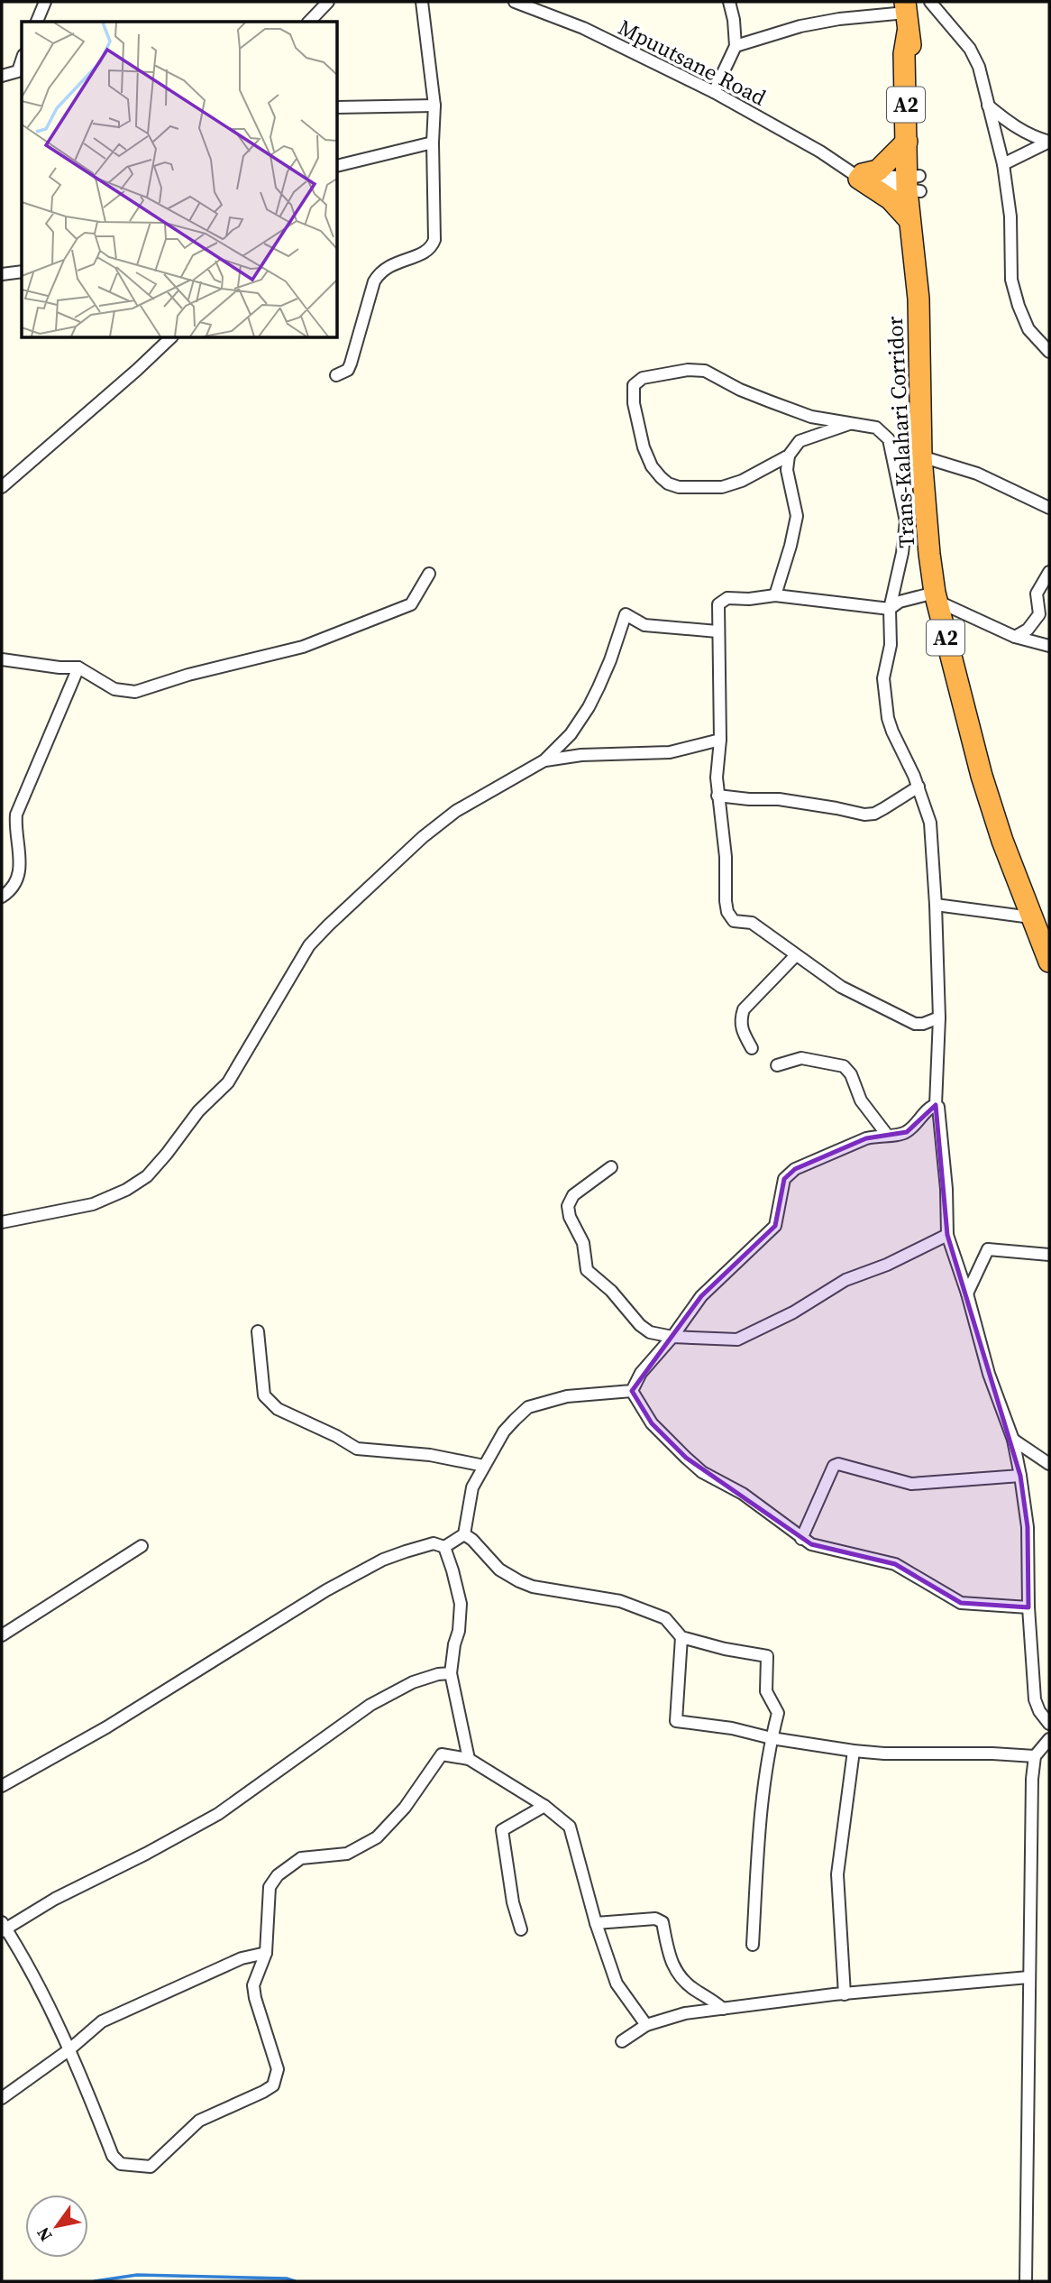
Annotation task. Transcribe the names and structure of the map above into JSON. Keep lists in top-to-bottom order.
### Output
{
  "streets": {
    "highway": ["A2", "Trans-Kalahari Corridor"],
    "street": ["Mpuutsane Road"]
  },
  "crossings": [
    ["A2", "Trans-Kalahari Corridor"]
  ],
  "north": "bottom left"
}
